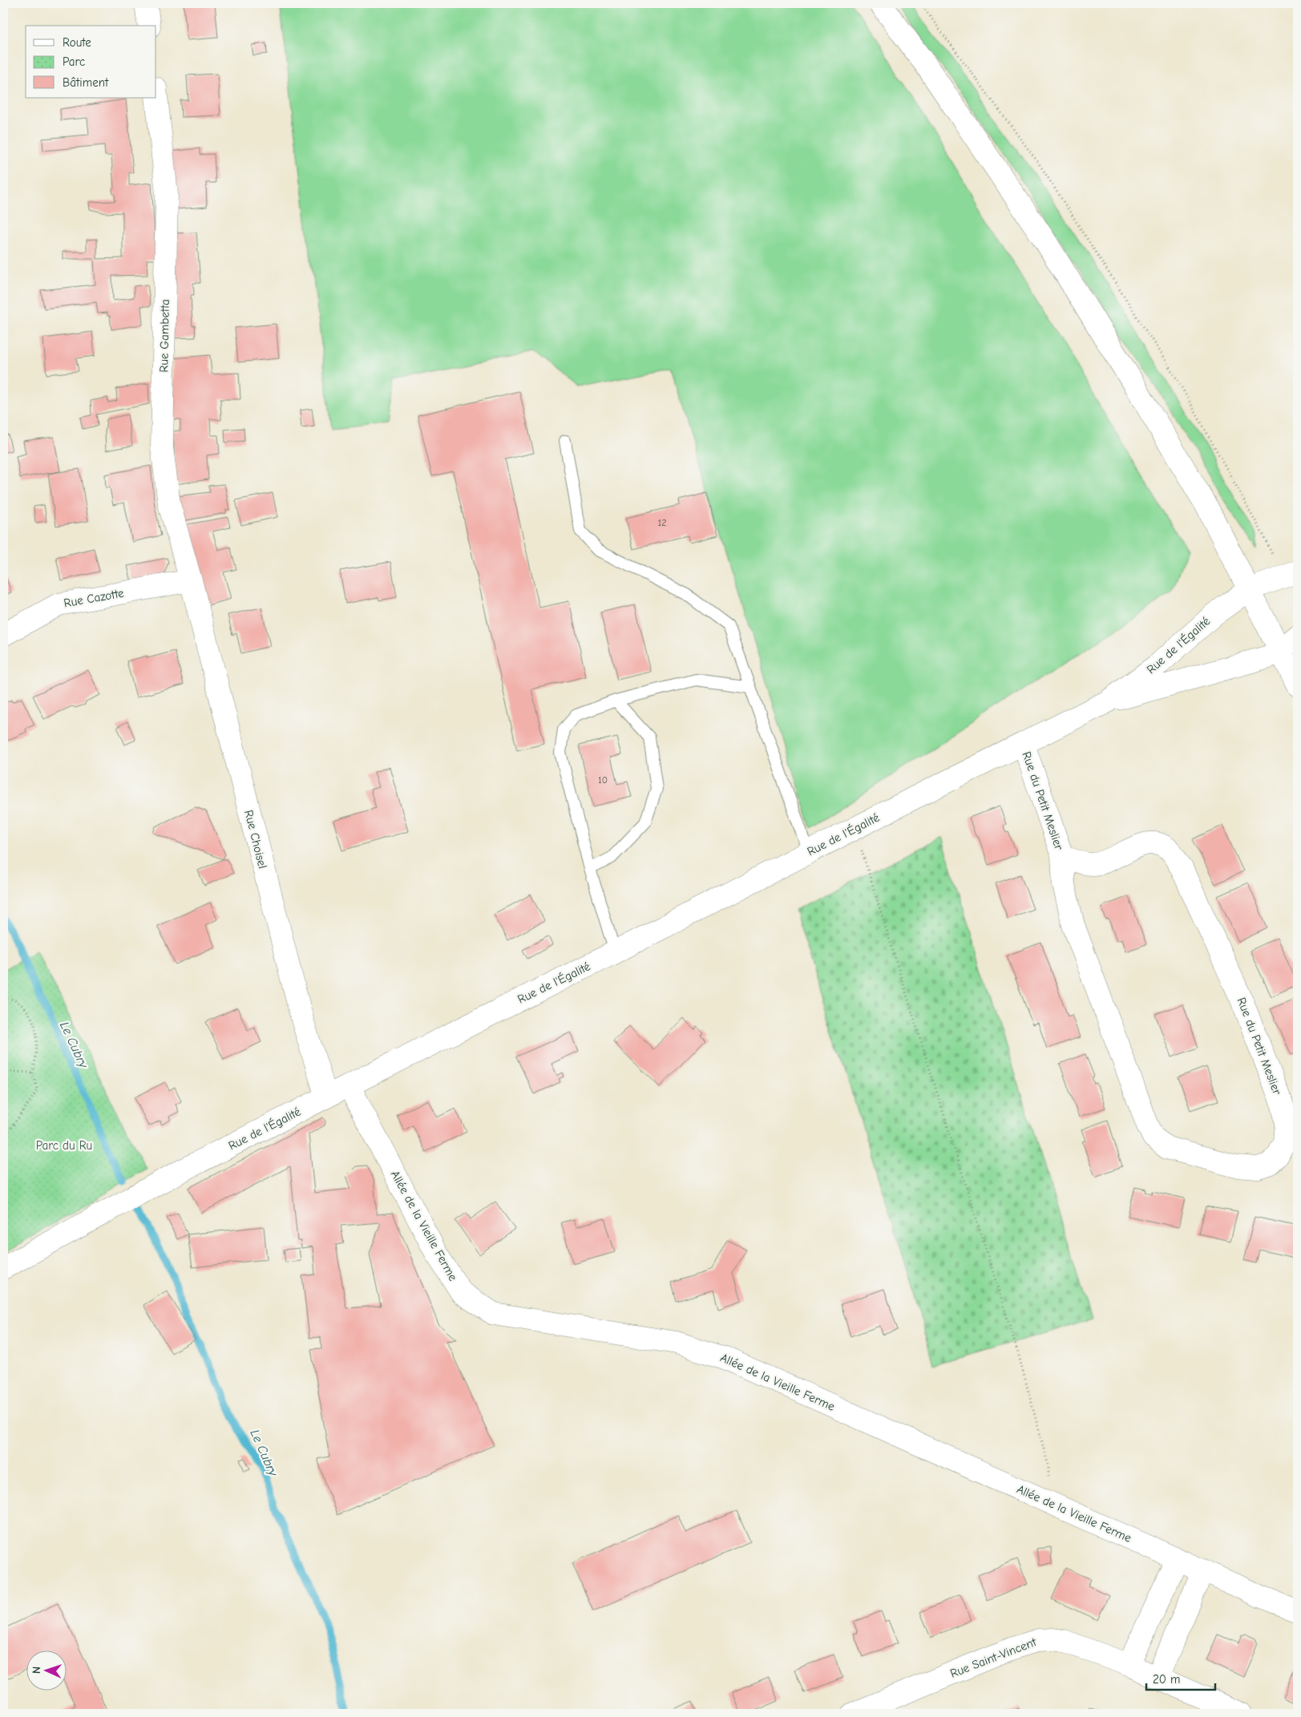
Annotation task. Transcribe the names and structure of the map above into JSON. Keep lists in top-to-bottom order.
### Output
{
  "streets": {
    "street": [
      "Rue Gambetta",
      "Rue Cazotte",
      "Rue de l'Égalité",
      "Rue du Petit Meslier",
      "Rue Choisel",
      "Allée de la Vieille Ferme",
      "Rue Saint-Vincent"
    ]
  },
  "crossings": [
    ["Rue Gambetta", "Rue Cazotte"],
    ["Rue Gambetta", "Rue Choisel"],
    ["Rue Cazotte", "Rue Choisel"],
    ["Rue de l'Égalité", "Rue du Petit Meslier"],
    ["Rue de l'Égalité", "Rue Choisel"],
    ["Rue de l'Égalité", "Allée de la Vieille Ferme"]
  ],
  "water": ["Le Cubry"],
  "parks": ["Parc du Ru"],
  "house_numbers": ["12", "10"],
  "legend": ["Route", "Parc", "Bâtiment"],
  "scale_bar": "20 m",
  "north": "left"
}
